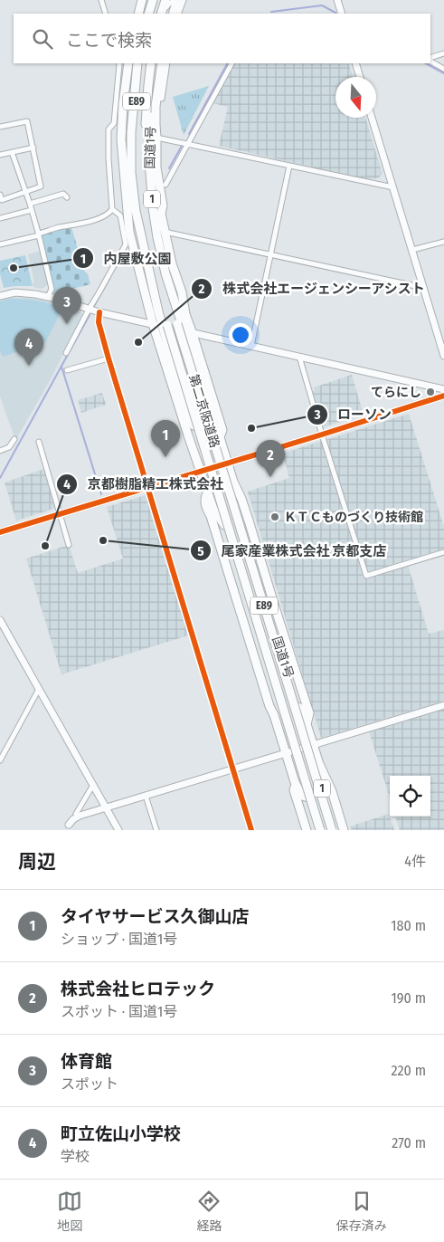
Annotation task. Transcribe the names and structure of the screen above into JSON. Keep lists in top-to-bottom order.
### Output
{
  "streets": {
    "highway": [
      "E89",
      "国道1号",
      "1",
      "第二京阪道路"
    ]
  },
  "crossings": [
    ["国道1号", "第二京阪道路"]
  ],
  "places": [
    "内屋敷公園",
    "株式会社エージェンシーアシスト",
    "てらにし",
    "ローソン",
    "ＫＴＣものづくり技術館",
    "尾家産業株式会社 京都支店",
    "京都樹脂精工株式会社"
  ],
  "north": "bottom",
  "page": {
    "search": "ここで検索",
    "pins": [
      "3",
      "4",
      "1",
      "2"
    ],
    "heading": ["周辺", "4件"],
    "list": [
      {
        "mark": "1",
        "name": "タイヤサービス久御山店",
        "note": "ショップ · 国道1号",
        "value": "180 m"
      },
      {
        "mark": "2",
        "name": "株式会社ヒロテック",
        "note": "スポット · 国道1号",
        "value": "190 m"
      },
      {
        "mark": "3",
        "name": "体育館",
        "note": "スポット",
        "value": "220 m"
      },
      {
        "mark": "4",
        "name": "町立佐山小学校",
        "note": "学校",
        "value": "270 m"
      }
    ],
    "nav": ["地図", "経路", "保存済み"]
  }
}
